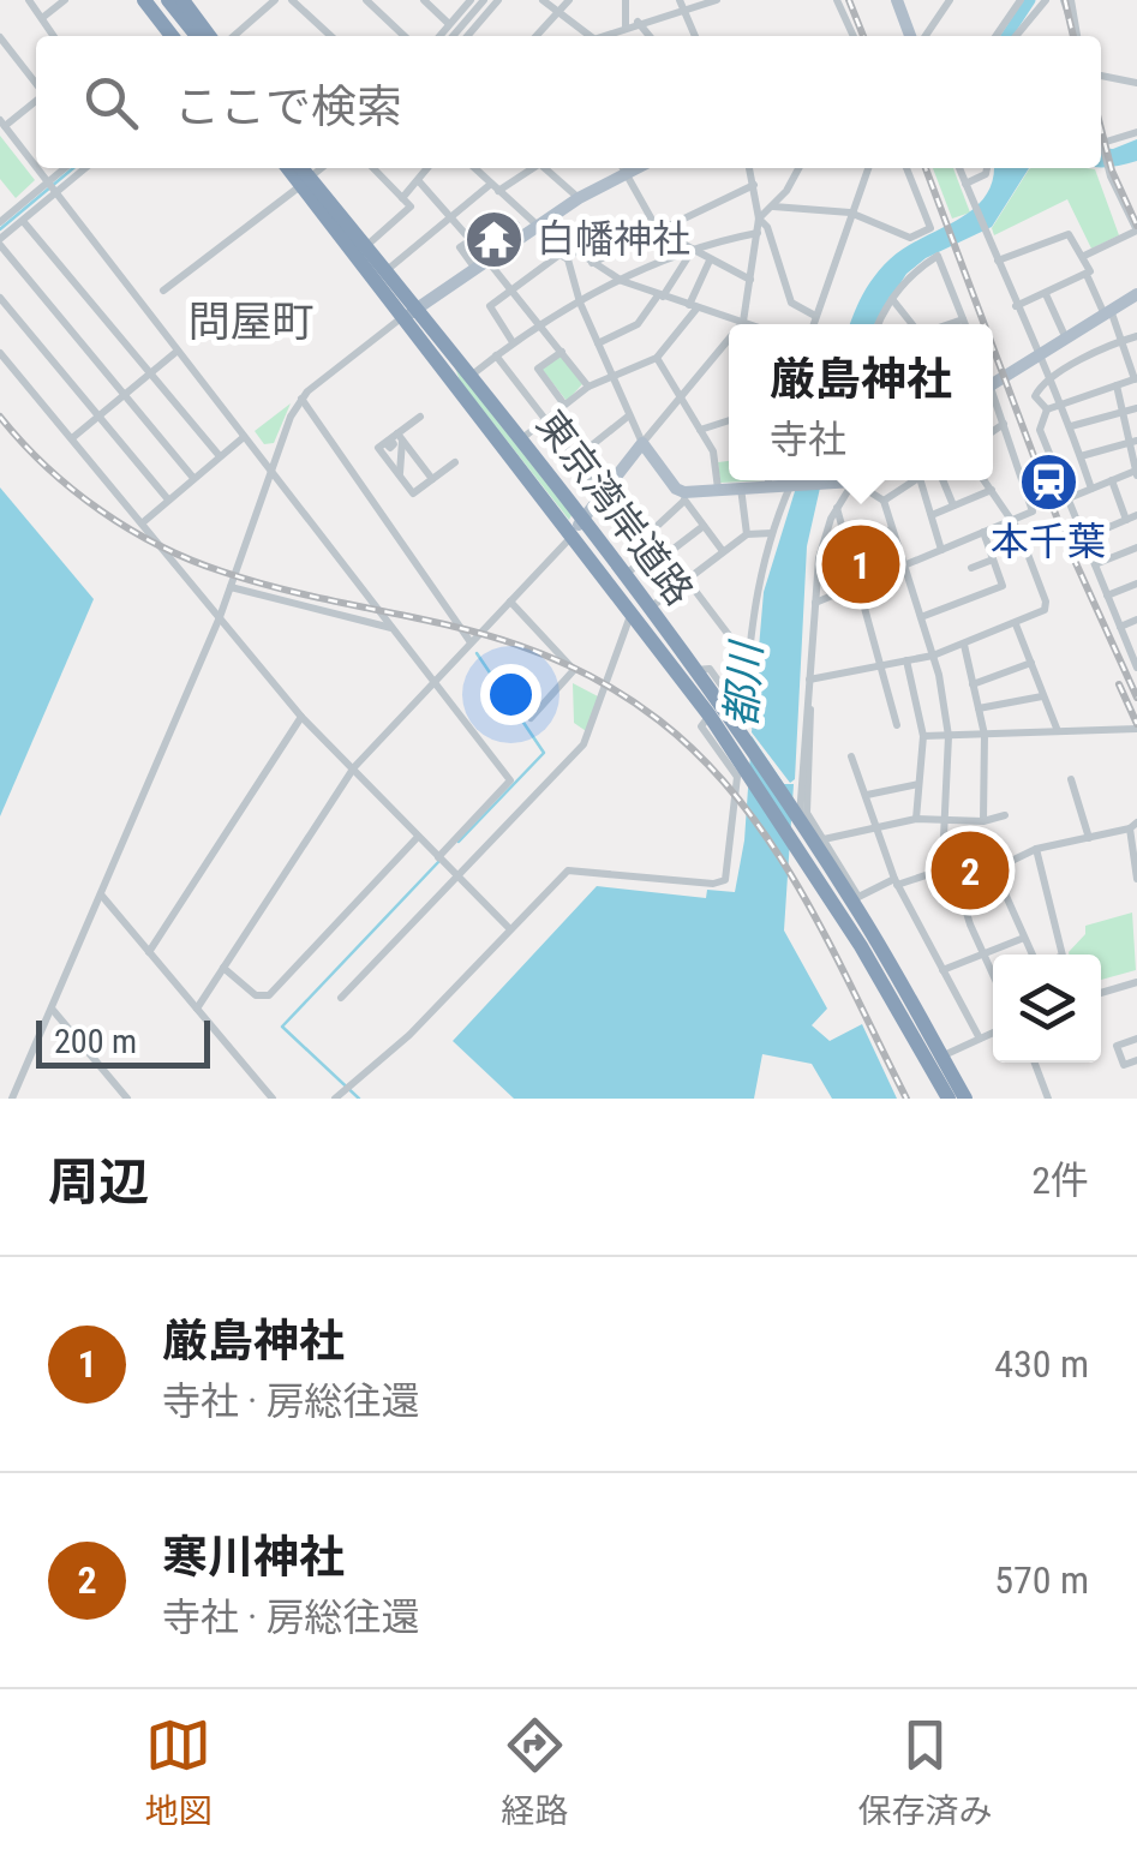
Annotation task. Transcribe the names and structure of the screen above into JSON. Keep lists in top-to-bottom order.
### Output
{
  "streets": {
    "highway": ["東京湾岸道路"]
  },
  "districts": ["問屋町"],
  "water": ["都川"],
  "places": {
    "temple": ["白幡神社"],
    "station": ["本千葉"]
  },
  "scale_bar": "200 m",
  "page": {
    "search": "ここで検索",
    "popup": ["厳島神社", "寺社"],
    "pins": ["1", "2"],
    "scale": "200 m",
    "heading": ["周辺", "2件"],
    "list": [
      {
        "mark": "1",
        "name": "厳島神社",
        "note": "寺社 · 房総往還",
        "value": "430 m"
      },
      {
        "mark": "2",
        "name": "寒川神社",
        "note": "寺社 · 房総往還",
        "value": "570 m"
      }
    ],
    "nav": ["地図", "経路", "保存済み"]
  }
}
